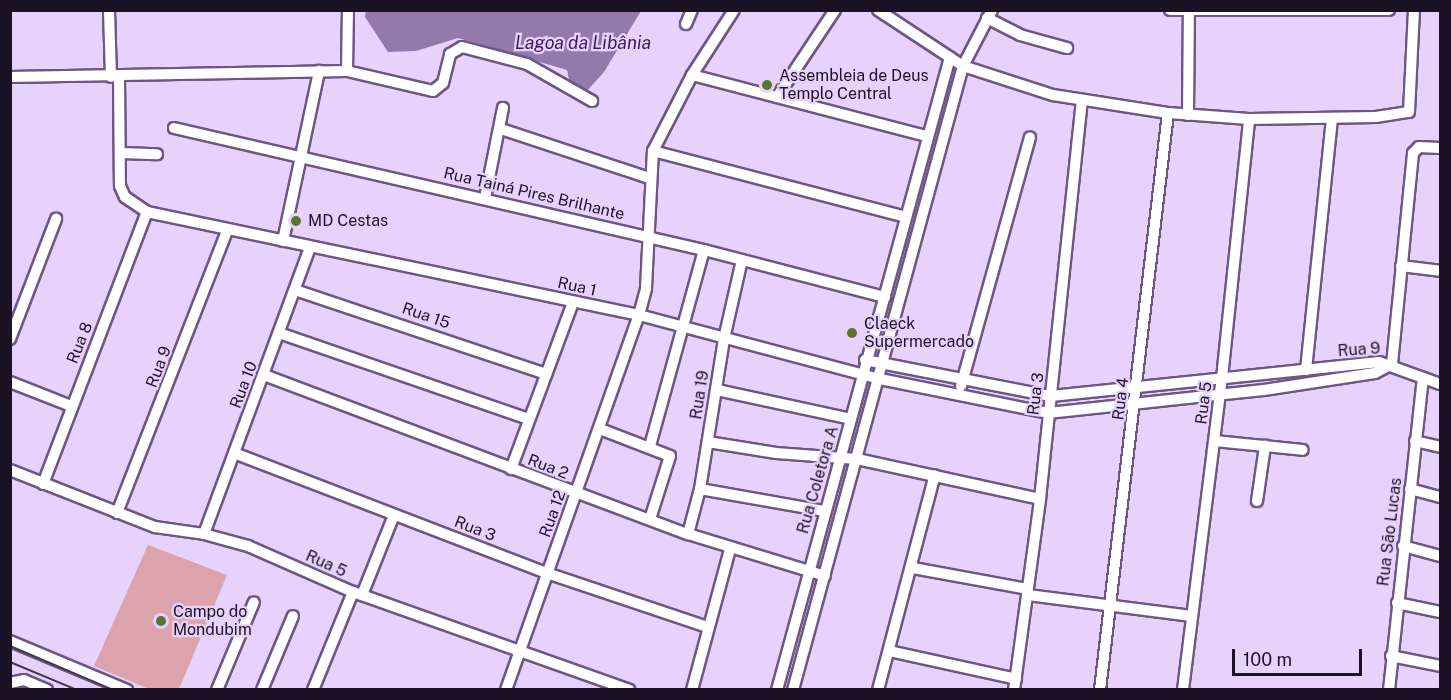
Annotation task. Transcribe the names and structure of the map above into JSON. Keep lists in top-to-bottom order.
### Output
{
  "streets": {
    "street": [
      "Rua Tainá Pires Brilhante",
      "Rua 1",
      "Rua 15",
      "Rua 8",
      "Rua 9",
      "Rua 10",
      "Rua 3",
      "Rua 19",
      "Rua 4",
      "Rua 5",
      "Rua 2",
      "Rua Coletora A",
      "Rua 12",
      "Rua São Lucas"
    ]
  },
  "crossings": [
    ["Rua Tainá Pires Brilhante", "Rua 19"],
    ["Rua Tainá Pires Brilhante", "Rua Coletora A"],
    ["Rua Tainá Pires Brilhante", "Rua 12"],
    ["Rua 1", "Rua 8"],
    ["Rua 1", "Rua 9"],
    ["Rua 1", "Rua 10"],
    ["Rua 1", "Rua 19"],
    ["Rua 1", "Rua Coletora A"],
    ["Rua 1", "Rua 12"],
    ["Rua 15", "Rua 10"],
    ["Rua 8", "Rua 5"],
    ["Rua 9", "Rua 3"],
    ["Rua 9", "Rua 4"],
    ["Rua 9", "Rua 5"],
    ["Rua 9", "Rua Coletora A"],
    ["Rua 10", "Rua 3"],
    ["Rua 10", "Rua 5"],
    ["Rua 10", "Rua 2"],
    ["Rua 3", "Rua 12"],
    ["Rua 19", "Rua 2"],
    ["Rua 5", "Rua 12"],
    ["Rua 2", "Rua Coletora A"],
    ["Rua 2", "Rua 12"]
  ],
  "water": ["Lagoa da Libânia"],
  "places": [
    "Assembleia de Deus Templo Central",
    "MD Cestas",
    "Claeck Supermercado",
    "Campo do Mondubim"
  ],
  "scale_bar": "100 m"
}
